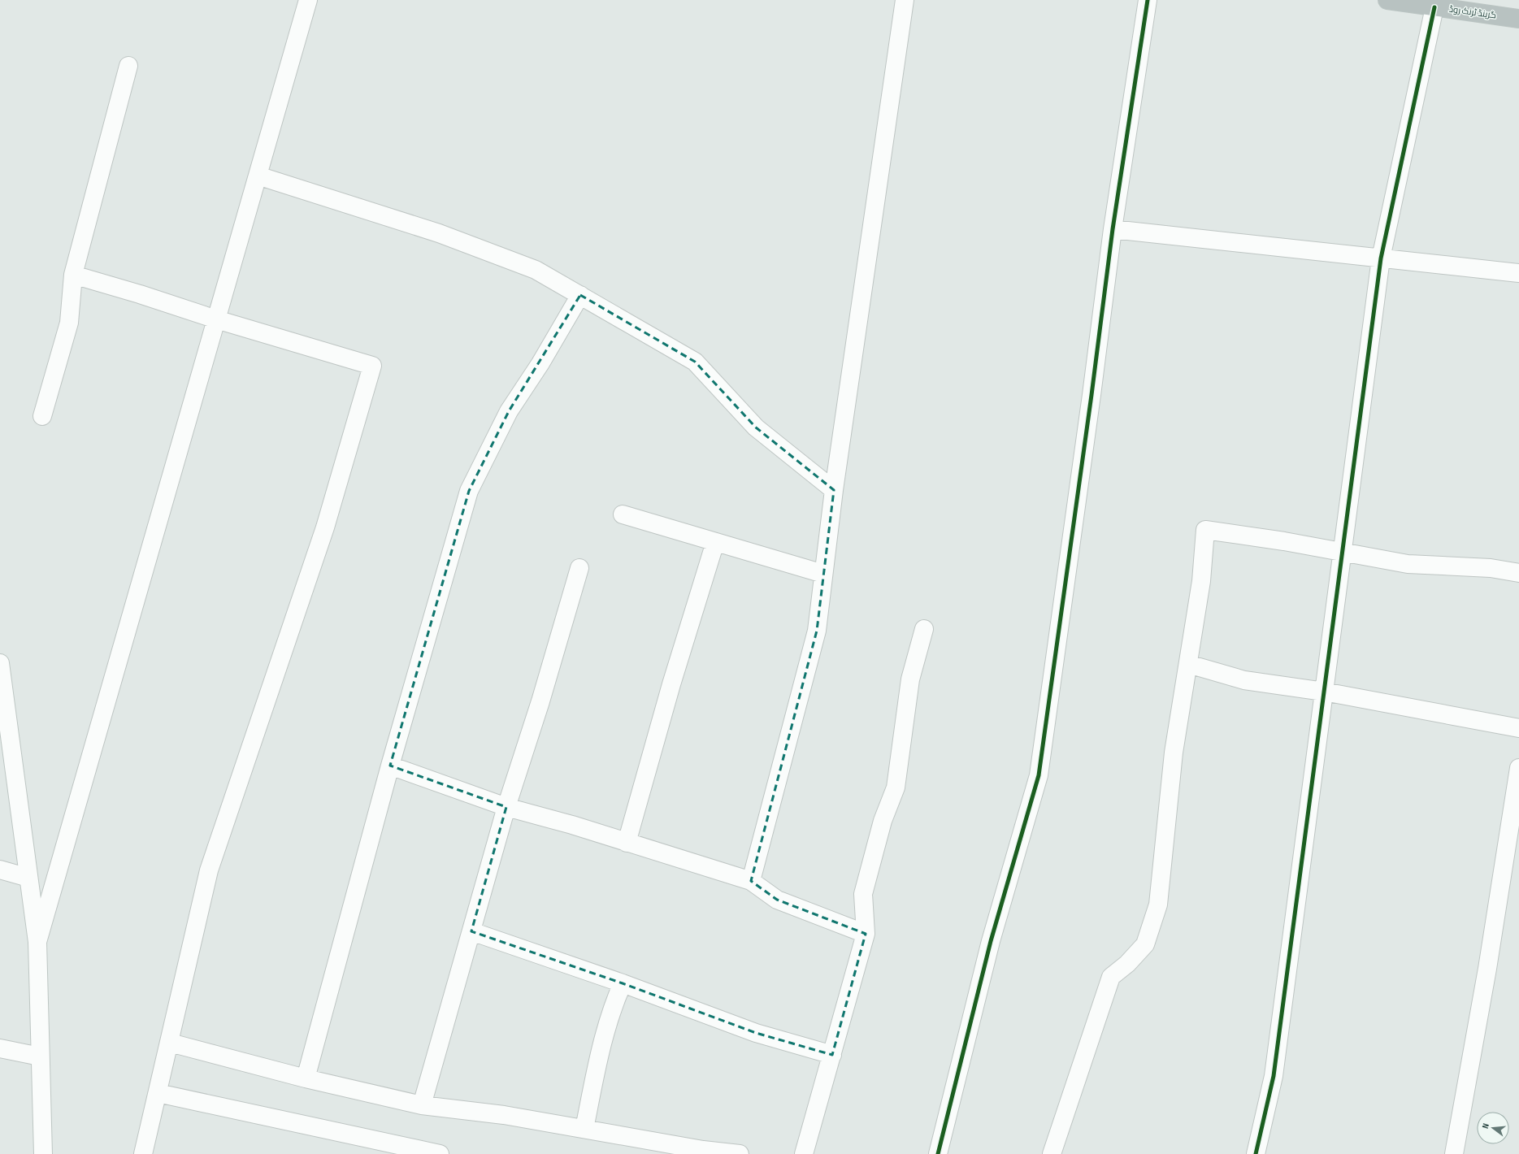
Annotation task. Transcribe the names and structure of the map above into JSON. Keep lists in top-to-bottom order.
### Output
{
  "streets": {
    "highway": ["گرینڈ ٹرنک روڈ"]
  },
  "north": "left"
}
